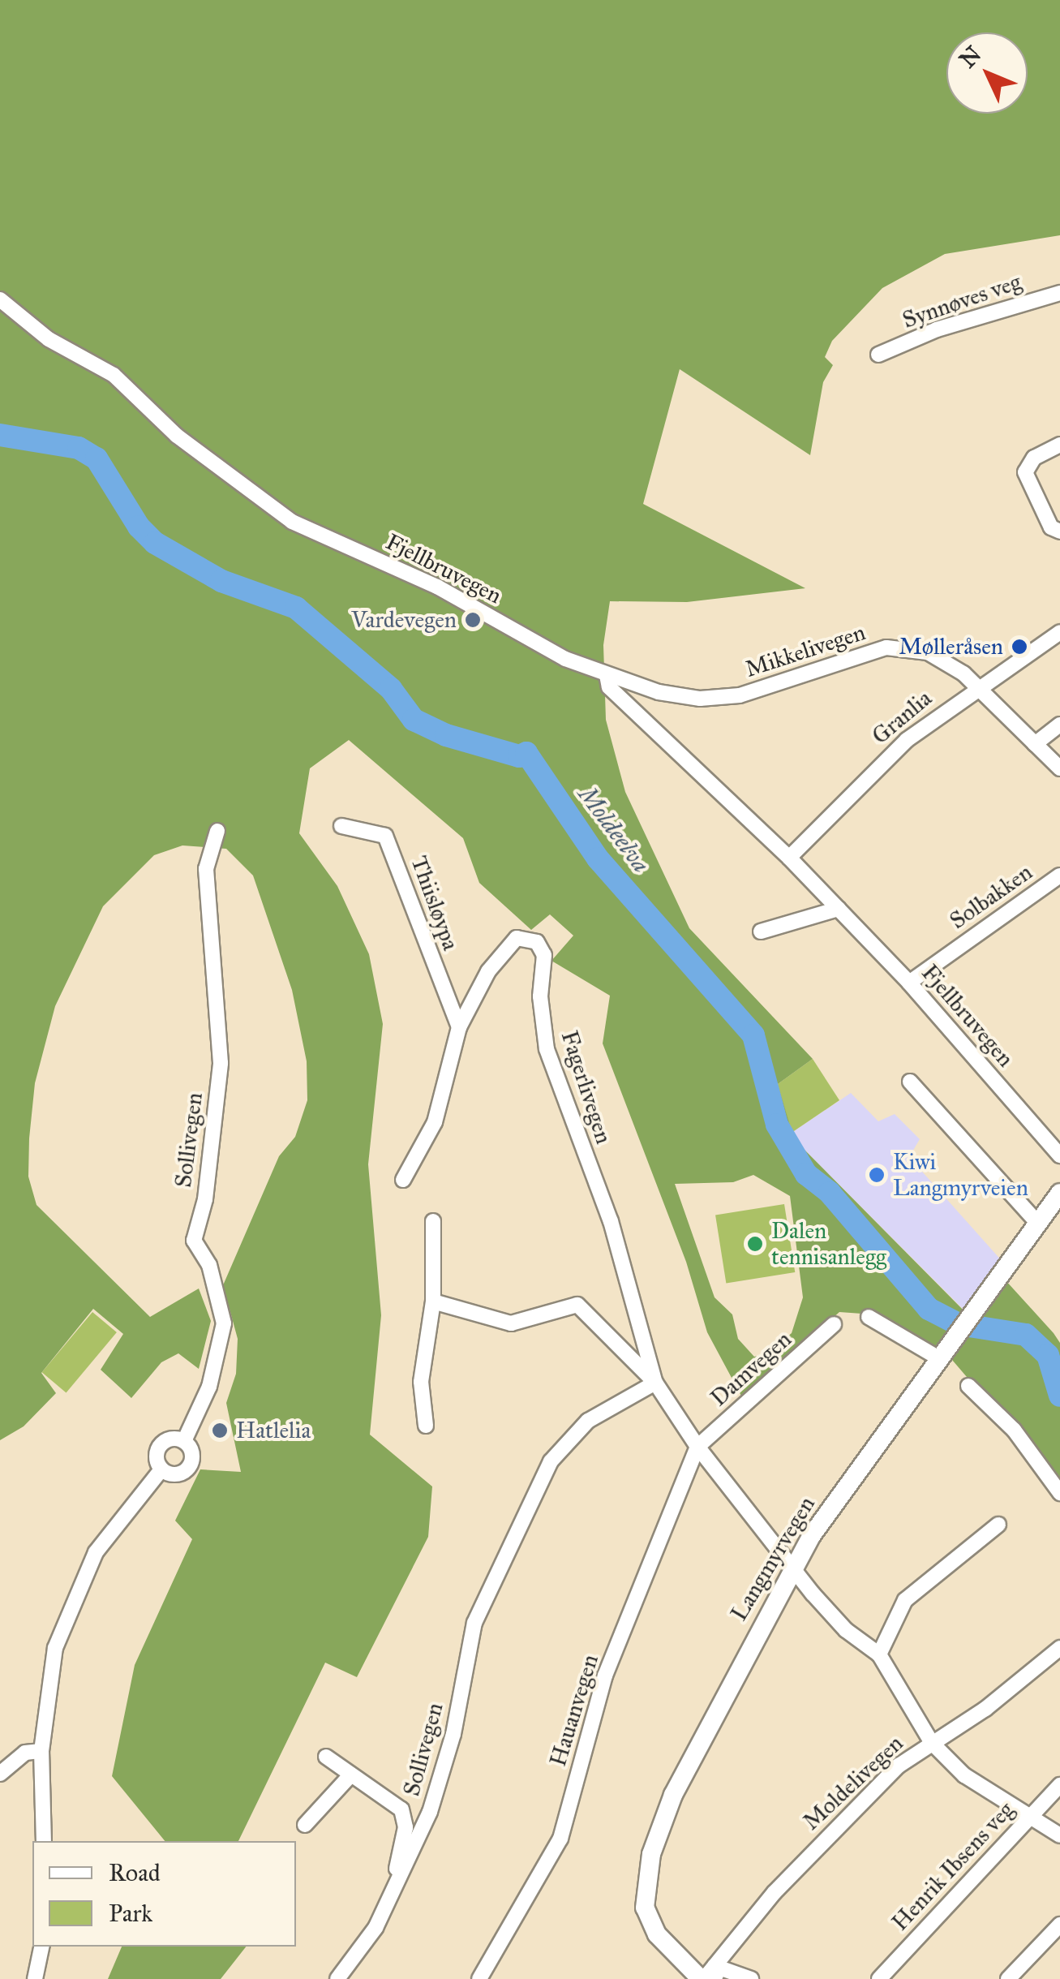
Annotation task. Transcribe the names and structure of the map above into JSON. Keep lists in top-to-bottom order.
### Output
{
  "streets": {
    "main road": ["Langmyrvegen"],
    "street": [
      "Synnøves veg",
      "Fjellbruvegen",
      "Mikkelivegen",
      "Granlia",
      "Solbakken",
      "Thiisløypa",
      "Fagerlivegen",
      "Sollivegen",
      "Damvegen",
      "Hauanvegen",
      "Moldelivegen",
      "Henrik Ibsens veg"
    ]
  },
  "crossings": [
    ["Fjellbruvegen", "Mikkelivegen"],
    ["Fjellbruvegen", "Granlia"],
    ["Fjellbruvegen", "Solbakken"],
    ["Mikkelivegen", "Granlia"],
    ["Thiisløypa", "Fagerlivegen"],
    ["Fagerlivegen", "Sollivegen"],
    ["Fagerlivegen", "Damvegen"],
    ["Fagerlivegen", "Langmyrvegen"],
    ["Fagerlivegen", "Hauanvegen"],
    ["Fagerlivegen", "Moldelivegen"],
    ["Fagerlivegen", "Henrik Ibsens veg"],
    ["Damvegen", "Hauanvegen"],
    ["Langmyrvegen", "Moldelivegen"]
  ],
  "water": ["Moldeelva"],
  "places": [
    "Vardevegen",
    "Mølleråsen",
    "Kiwi Langmyrveien",
    "Dalen tennisanlegg",
    "Hatlelia"
  ],
  "legend": ["Road", "Park"],
  "north": "top left"
}
